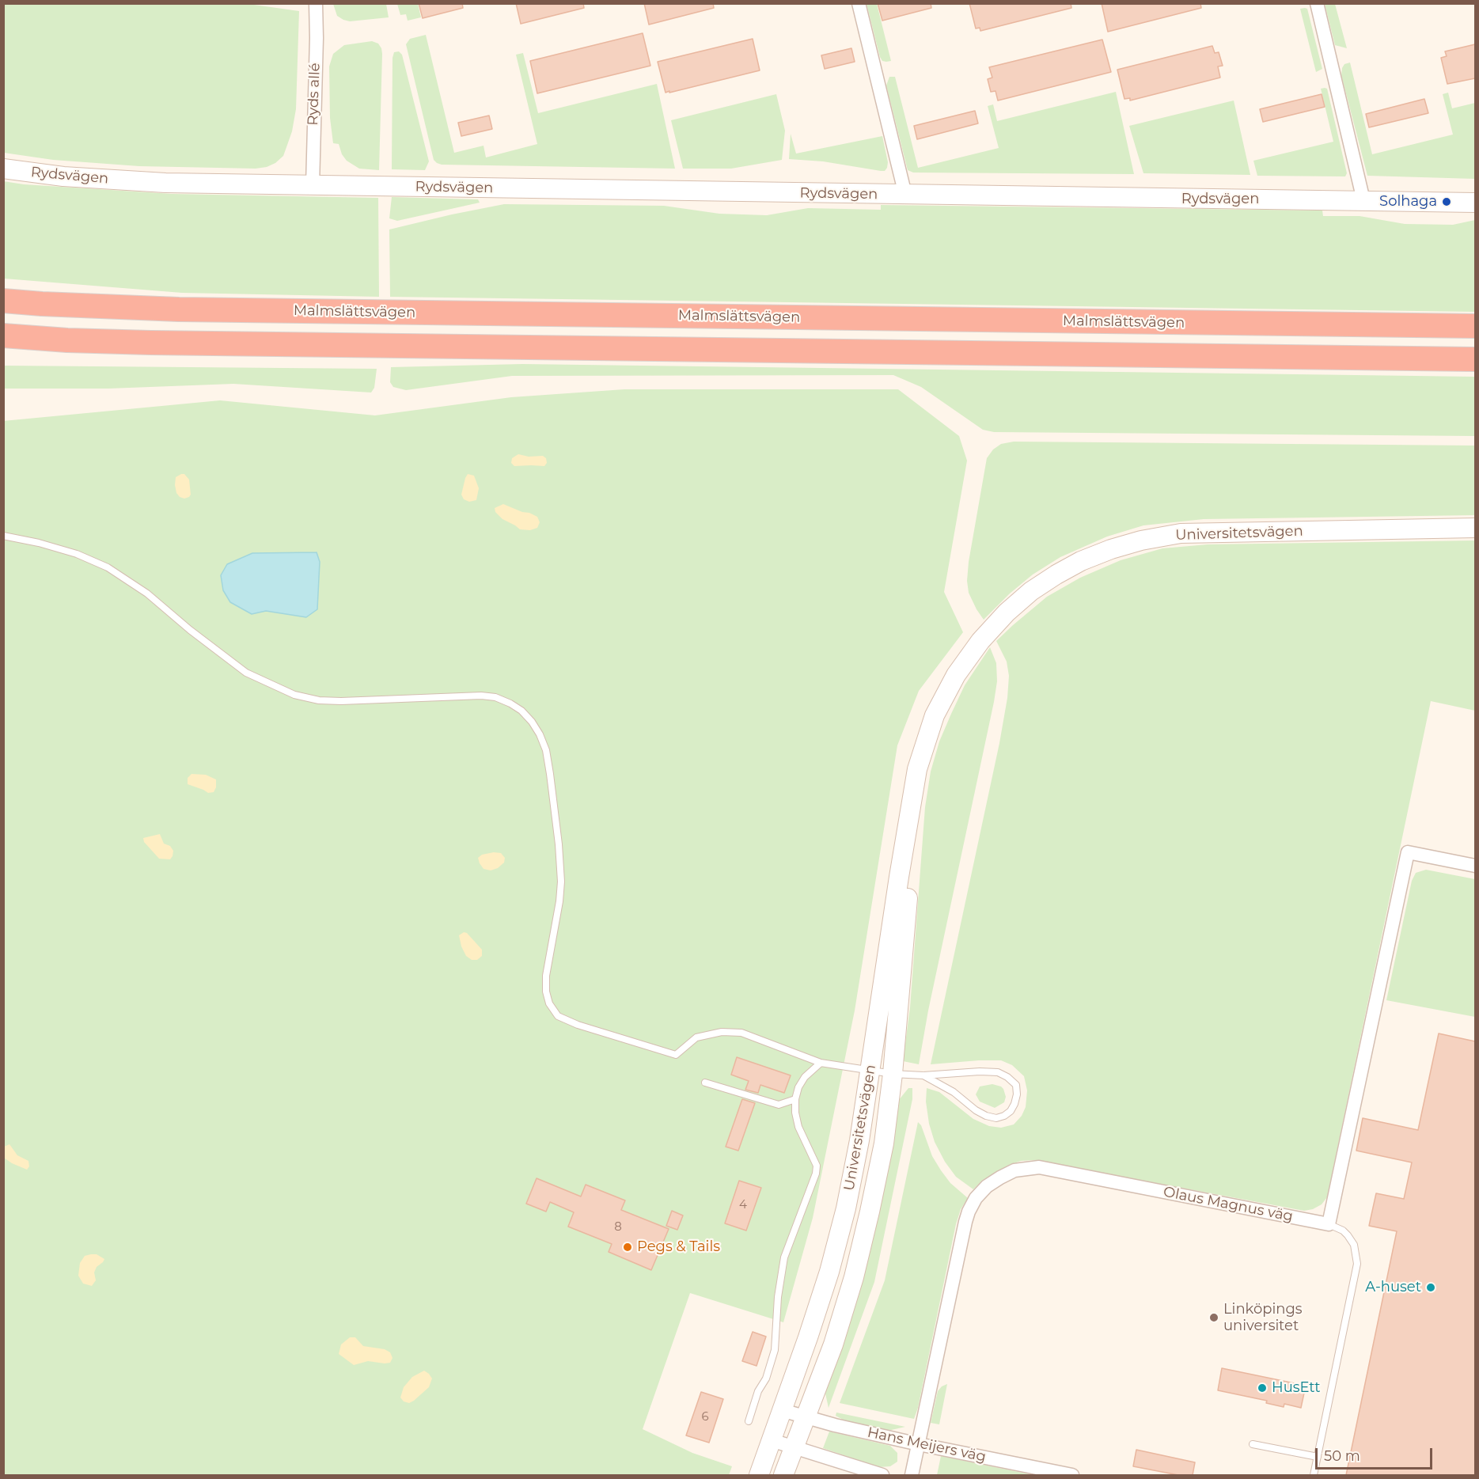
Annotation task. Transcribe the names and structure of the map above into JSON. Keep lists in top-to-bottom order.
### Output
{
  "streets": {
    "highway": ["Malmslättsvägen"],
    "main road": ["Rydsvägen", "Universitetsvägen"],
    "street": ["Ryds allé", "Olaus Magnus väg", "Hans Meijers väg"]
  },
  "crossings": [
    ["Ryds allé", "Rydsvägen"],
    ["Universitetsvägen", "Hans Meijers väg"],
    ["Olaus Magnus väg", "Hans Meijers väg"]
  ],
  "places": [
    "Solhaga",
    "Pegs & Tails",
    "A-huset",
    "Linköpings universitet",
    "HusEtt"
  ],
  "house_numbers": ["4", "8", "6"],
  "scale_bar": "50 m"
}
